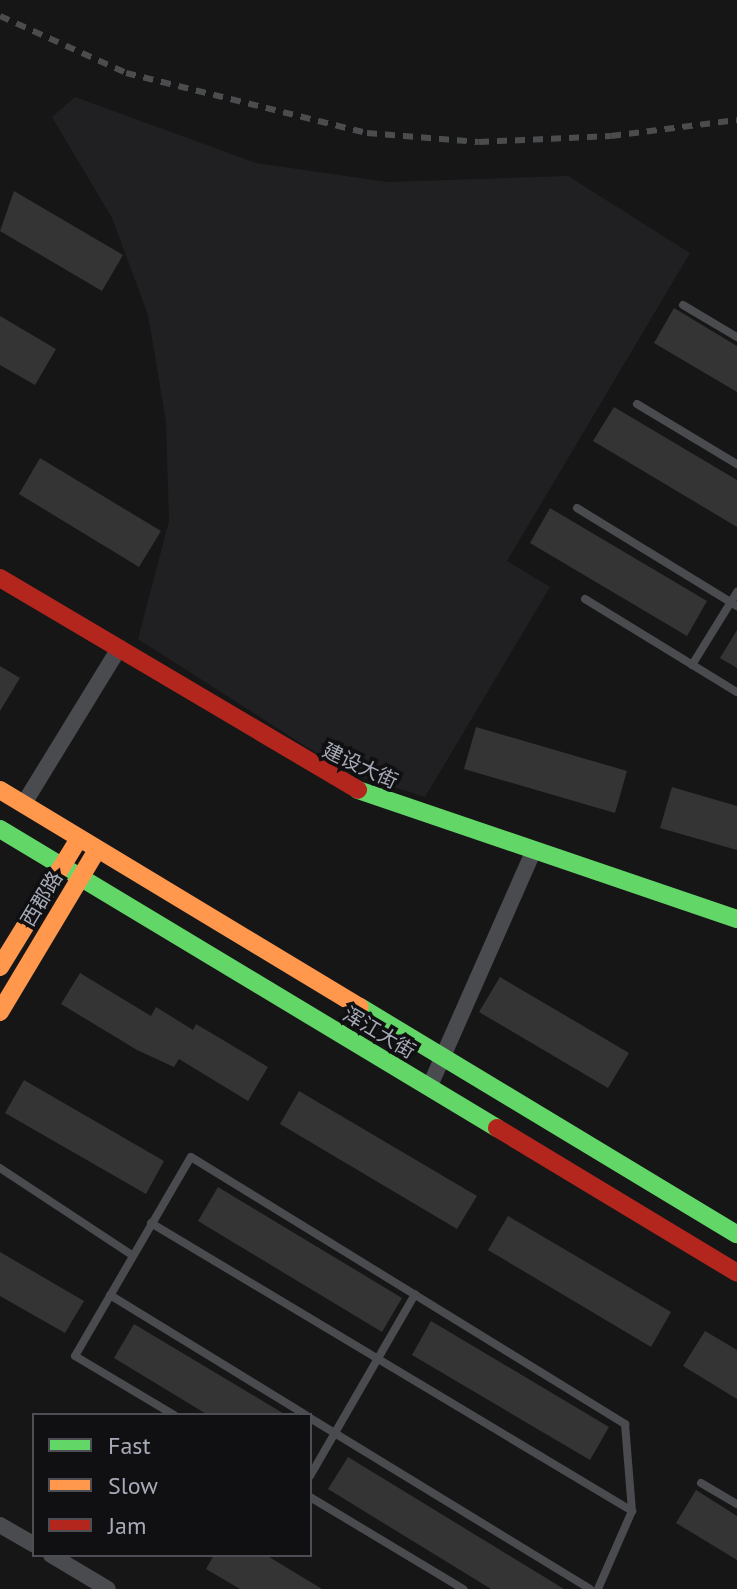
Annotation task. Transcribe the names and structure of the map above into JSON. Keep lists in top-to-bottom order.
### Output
{
  "streets": {
    "main road": ["建设大街", "西郡路", "浑江大街"]
  },
  "crossings": [
    ["西郡路", "浑江大街"]
  ],
  "legend": ["Fast", "Slow", "Jam"]
}
